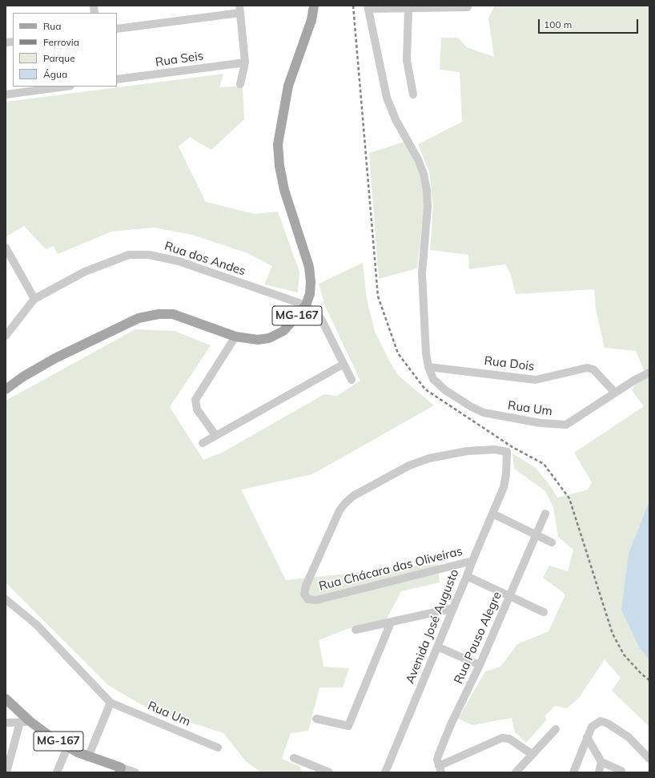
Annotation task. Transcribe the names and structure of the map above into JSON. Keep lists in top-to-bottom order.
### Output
{
  "streets": {
    "main road": ["MG-167"],
    "street": [
      "Rua Seis",
      "Rua dos Andes",
      "Rua Dois",
      "Rua Um",
      "Rua Chácara das Oliveiras",
      "Avenida José Augusto",
      "Rua Pouso Alegre"
    ]
  },
  "crossings": [
    ["Rua dos Andes", "MG-167"],
    ["Rua Dois", "Rua Um"],
    ["Rua Chácara das Oliveiras", "Avenida José Augusto"]
  ],
  "legend": [
    "Rua",
    "Ferrovia",
    "Parque",
    "Água"
  ],
  "scale_bar": "100 m"
}
